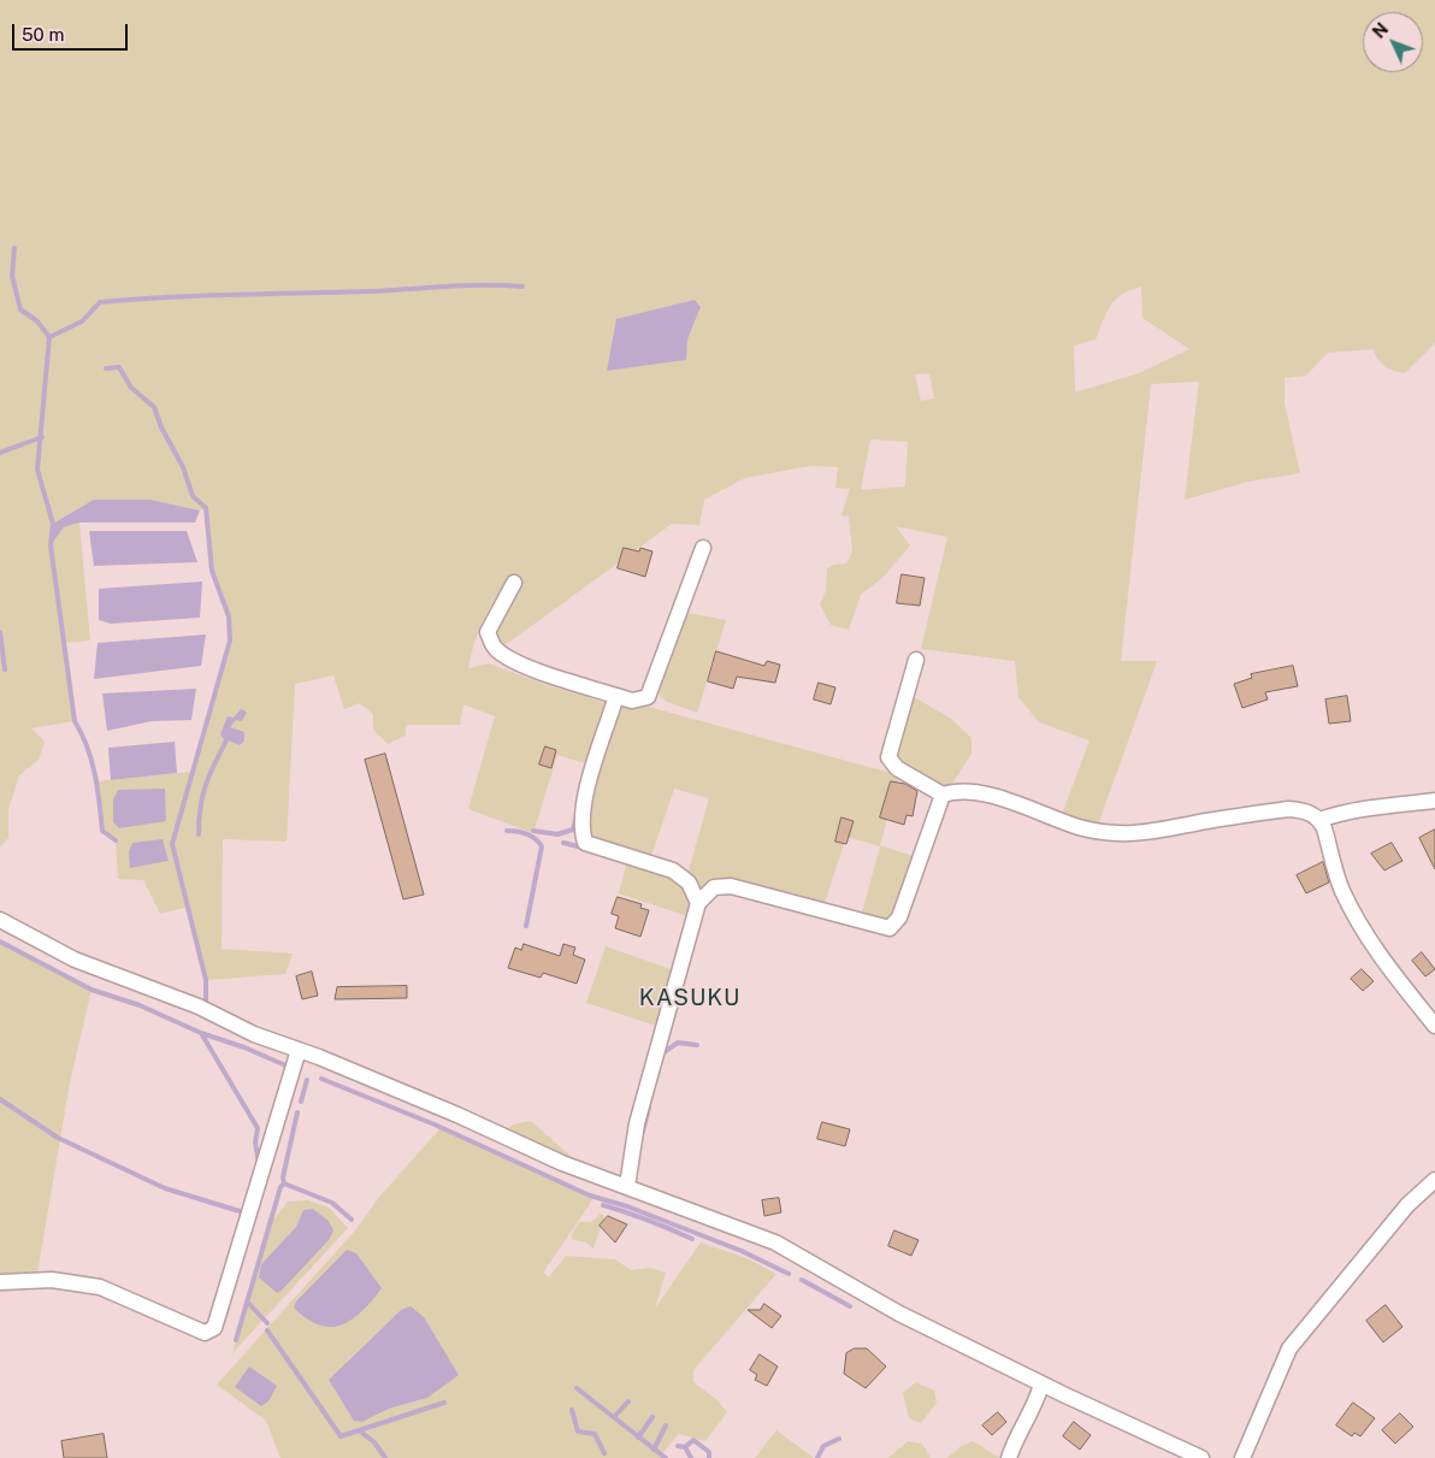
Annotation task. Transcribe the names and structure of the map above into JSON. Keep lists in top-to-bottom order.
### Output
{
  "districts": ["KASUKU"],
  "scale_bar": "50 m",
  "north": "top left"
}
